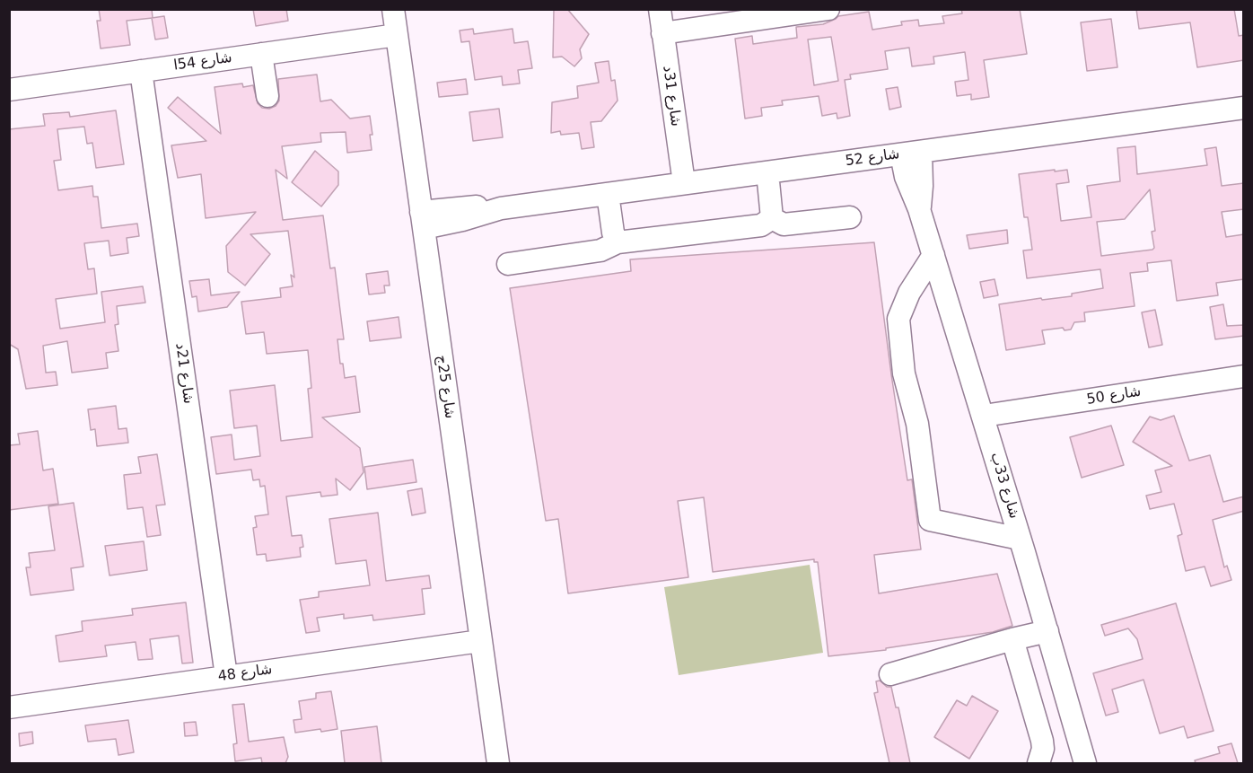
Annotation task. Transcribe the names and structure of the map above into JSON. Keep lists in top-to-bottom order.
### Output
{
  "streets": {
    "street": [
      "شارع 54ا",
      "شارع 31د",
      "شارع 52",
      "شارع 21د",
      "شارع 25ج",
      "شارع 50",
      "شارع 33ب",
      "شارع 48"
    ]
  },
  "crossings": [
    ["شارع 54ا", "شارع 21د"],
    ["شارع 54ا", "شارع 25ج"],
    ["شارع 31د", "شارع 52"],
    ["شارع 52", "شارع 25ج"],
    ["شارع 52", "شارع 33ب"],
    ["شارع 21د", "شارع 48"],
    ["شارع 25ج", "شارع 48"],
    ["شارع 50", "شارع 33ب"]
  ]
}
